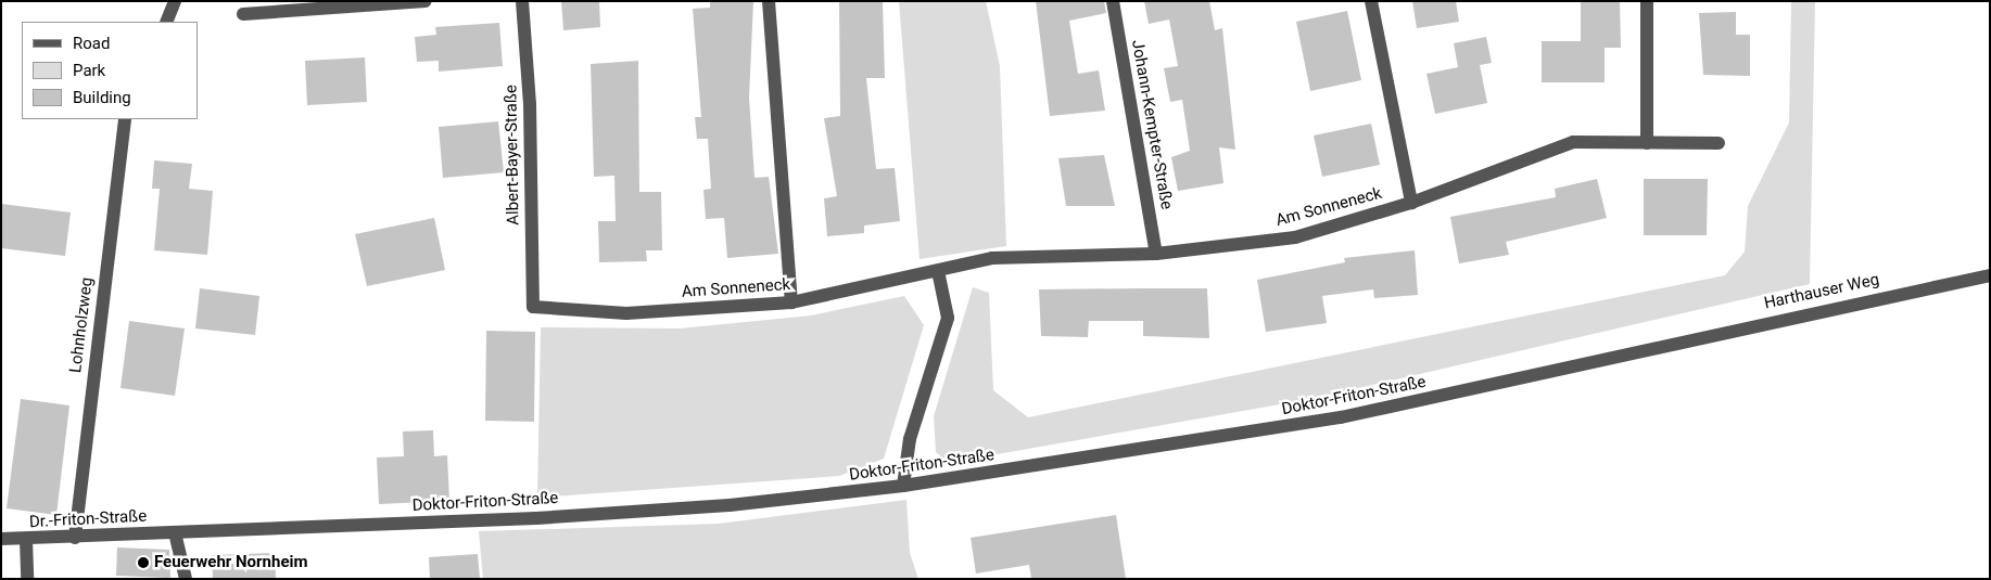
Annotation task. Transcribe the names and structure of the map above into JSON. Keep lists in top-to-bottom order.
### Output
{
  "streets": {
    "street": [
      "Johann-Kempter-Straße",
      "Albert-Bayer-Straße",
      "Am Sonneneck",
      "Harthauser Weg",
      "Lohnholzweg",
      "Doktor-Friton-Straße",
      "Dr.-Friton-Straße"
    ]
  },
  "crossings": [
    ["Johann-Kempter-Straße", "Am Sonneneck"],
    ["Albert-Bayer-Straße", "Am Sonneneck"],
    ["Harthauser Weg", "Doktor-Friton-Straße"],
    ["Lohnholzweg", "Dr.-Friton-Straße"],
    ["Doktor-Friton-Straße", "Dr.-Friton-Straße"]
  ],
  "places": ["Feuerwehr Nornheim"],
  "legend": ["Road", "Park", "Building"]
}
